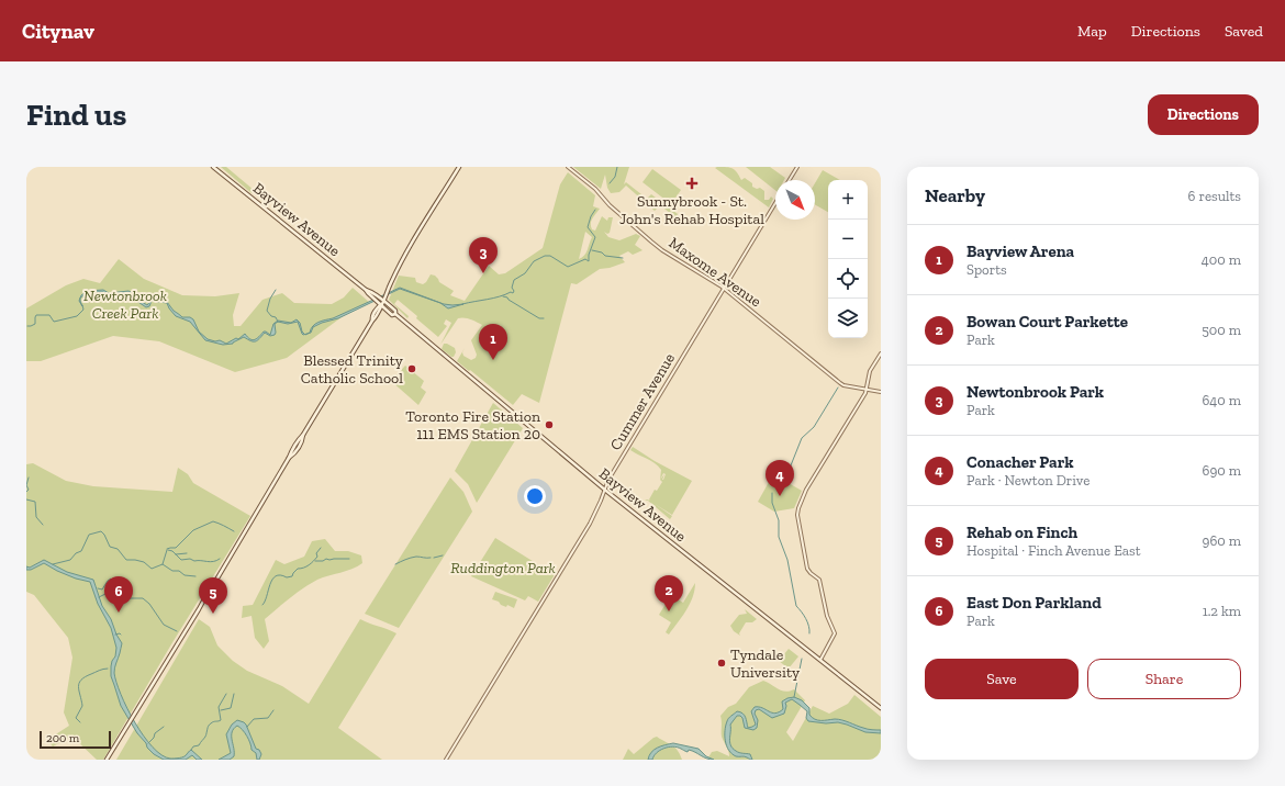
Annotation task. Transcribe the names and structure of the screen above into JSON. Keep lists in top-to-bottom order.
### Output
{
  "streets": {
    "main road": ["Bayview Avenue"],
    "street": ["Maxome Avenue", "Cummer Avenue"]
  },
  "crossings": [
    ["Bayview Avenue", "Cummer Avenue"],
    ["Maxome Avenue", "Cummer Avenue"]
  ],
  "parks": ["Newtonbrook Creek Park", "Ruddington Park"],
  "places": {
    "health": ["Sunnybrook - St. John's Rehab Hospital"],
    "other": ["Blessed Trinity Catholic School", "Toronto Fire Station 111 EMS Station 20", "Tyndale University"]
  },
  "scale_bar": "200 m",
  "north": "bottom right",
  "page": {
    "header": "Citynav",
    "nav": ["Map", "Directions", "Saved"],
    "buttons": [
      "Directions",
      ["Save", "Share"]
    ],
    "title": "Find us",
    "heading": ["Nearby", "6 results"],
    "map_buttons": ["+", "−"],
    "list": [
      {
        "mark": "1",
        "name": "Bayview Arena",
        "note": "Sports",
        "value": "400 m"
      },
      {
        "mark": "2",
        "name": "Bowan Court Parkette",
        "note": "Park",
        "value": "500 m"
      },
      {
        "mark": "3",
        "name": "Newtonbrook Park",
        "note": "Park",
        "value": "640 m"
      },
      {
        "mark": "4",
        "name": "Conacher Park",
        "note": "Park · Newton Drive",
        "value": "690 m"
      },
      {
        "mark": "5",
        "name": "Rehab on Finch",
        "note": "Hospital · Finch Avenue East",
        "value": "960 m"
      },
      {
        "mark": "6",
        "name": "East Don Parkland",
        "note": "Park",
        "value": "1.2 km"
      }
    ],
    "pins": [
      "3",
      "1",
      "4",
      "2",
      "6",
      "5"
    ],
    "scale": "200 m"
  }
}
